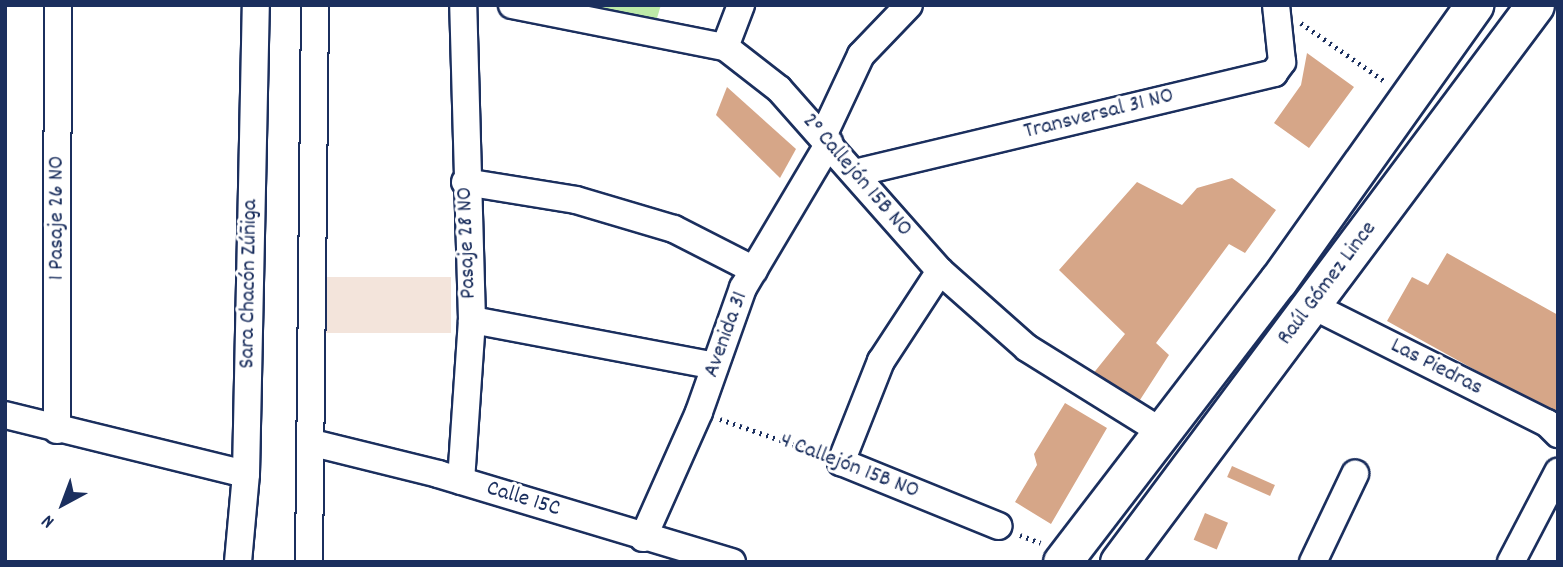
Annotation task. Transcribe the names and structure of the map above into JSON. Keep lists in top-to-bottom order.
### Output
{
  "streets": {
    "main road": ["Raúl Gómez Lince"],
    "street": [
      "Transversal 31 NO",
      "2° Callejón 15B NO",
      "1 Pasaje 26 NO",
      "Pasaje 28 NO",
      "Sara Chacón Zúñiga",
      "Avenida 31",
      "Las Piedras",
      "4 Callejón 15B NO",
      "Calle 15C"
    ]
  },
  "crossings": [
    ["Transversal 31 NO", "2° Callejón 15B NO"],
    ["2° Callejón 15B NO", "Raúl Gómez Lince"],
    ["2° Callejón 15B NO", "Avenida 31"],
    ["Pasaje 28 NO", "Calle 15C"],
    ["Raúl Gómez Lince", "Las Piedras"],
    ["Avenida 31", "4 Callejón 15B NO"],
    ["Avenida 31", "Calle 15C"]
  ],
  "north": "bottom left"
}
